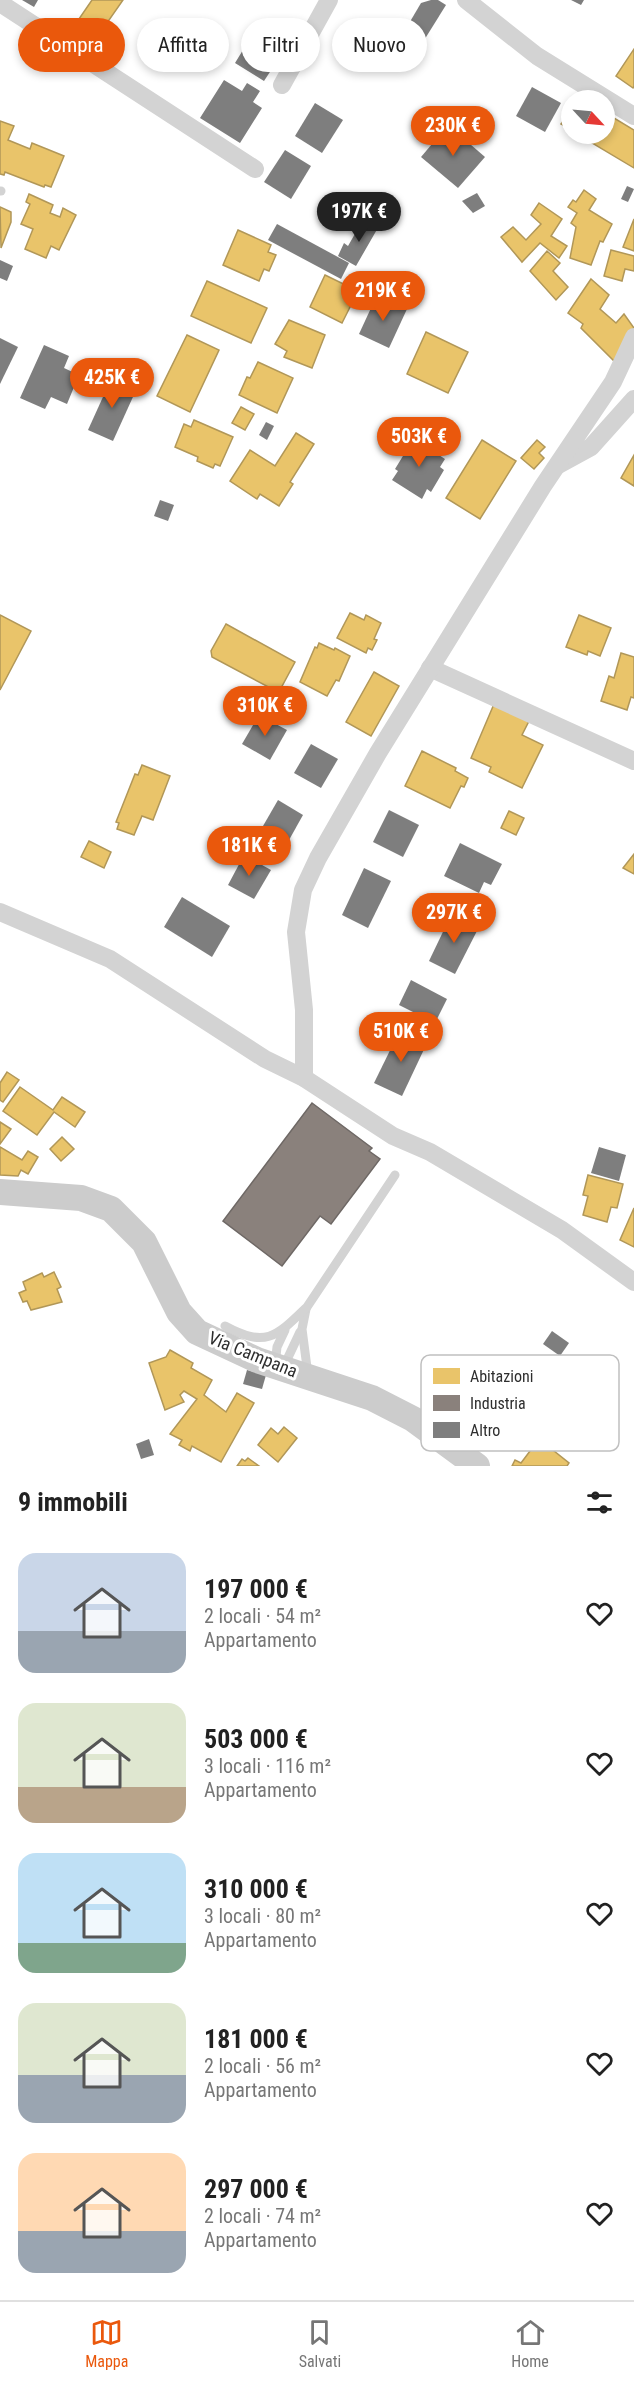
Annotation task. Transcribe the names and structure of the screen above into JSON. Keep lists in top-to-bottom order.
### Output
{
  "streets": {
    "main road": ["Via Campana"]
  },
  "legend": ["Abitazioni", "Industria", "Altro"],
  "north": "bottom right",
  "page": {
    "chip": [
      "Compra",
      "Affitta",
      "Filtri",
      "Nuovo"
    ],
    "price": [
      "230K €",
      "197K €",
      "219K €",
      "425K €",
      "503K €",
      "310K €",
      "181K €",
      "297K €",
      "510K €"
    ],
    "heading": "9 immobili",
    "list": [
      {
        "name": "197 000 €",
        "note": "2 locali · 54 m² · Appartamento"
      },
      {
        "name": "503 000 €",
        "note": "3 locali · 116 m² · Appartamento"
      },
      {
        "name": "310 000 €",
        "note": "3 locali · 80 m² · Appartamento"
      },
      {
        "name": "181 000 €",
        "note": "2 locali · 56 m² · Appartamento"
      },
      {
        "name": "297 000 €",
        "note": "2 locali · 74 m² · Appartamento"
      }
    ],
    "tabs": ["Mappa", "Salvati", "Home"]
  }
}
